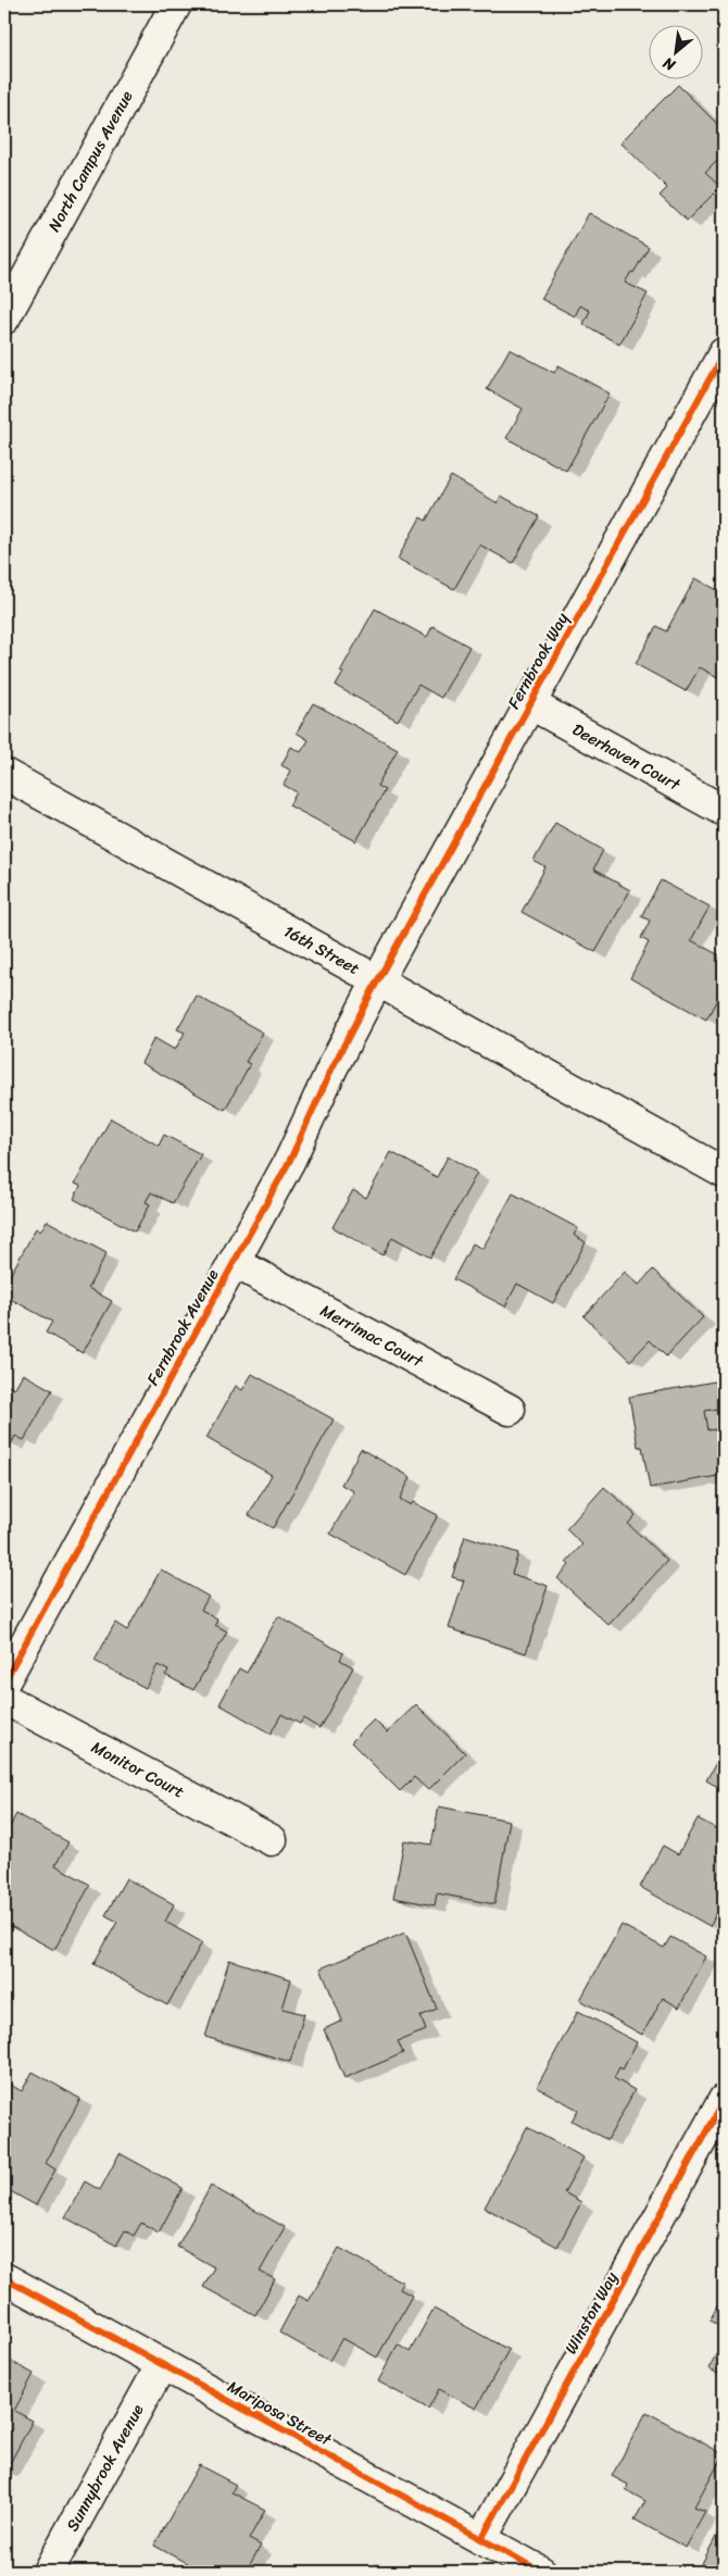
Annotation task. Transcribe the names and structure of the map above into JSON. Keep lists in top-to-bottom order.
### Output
{
  "streets": {
    "street": [
      "North Campus Avenue",
      "Fernbrook Way",
      "Deerhaven Court",
      "16th Street",
      "Fernbrook Avenue",
      "Merrimac Court",
      "Monitor Court",
      "Winston Way",
      "Mariposa Street",
      "Sunnybrook Avenue"
    ]
  },
  "crossings": [
    ["Fernbrook Way", "Deerhaven Court"],
    ["Fernbrook Way", "16th Street"],
    ["Fernbrook Way", "Fernbrook Avenue"],
    ["16th Street", "Fernbrook Avenue"],
    ["Fernbrook Avenue", "Merrimac Court"],
    ["Winston Way", "Mariposa Street"],
    ["Mariposa Street", "Sunnybrook Avenue"]
  ],
  "north": "bottom left"
}
